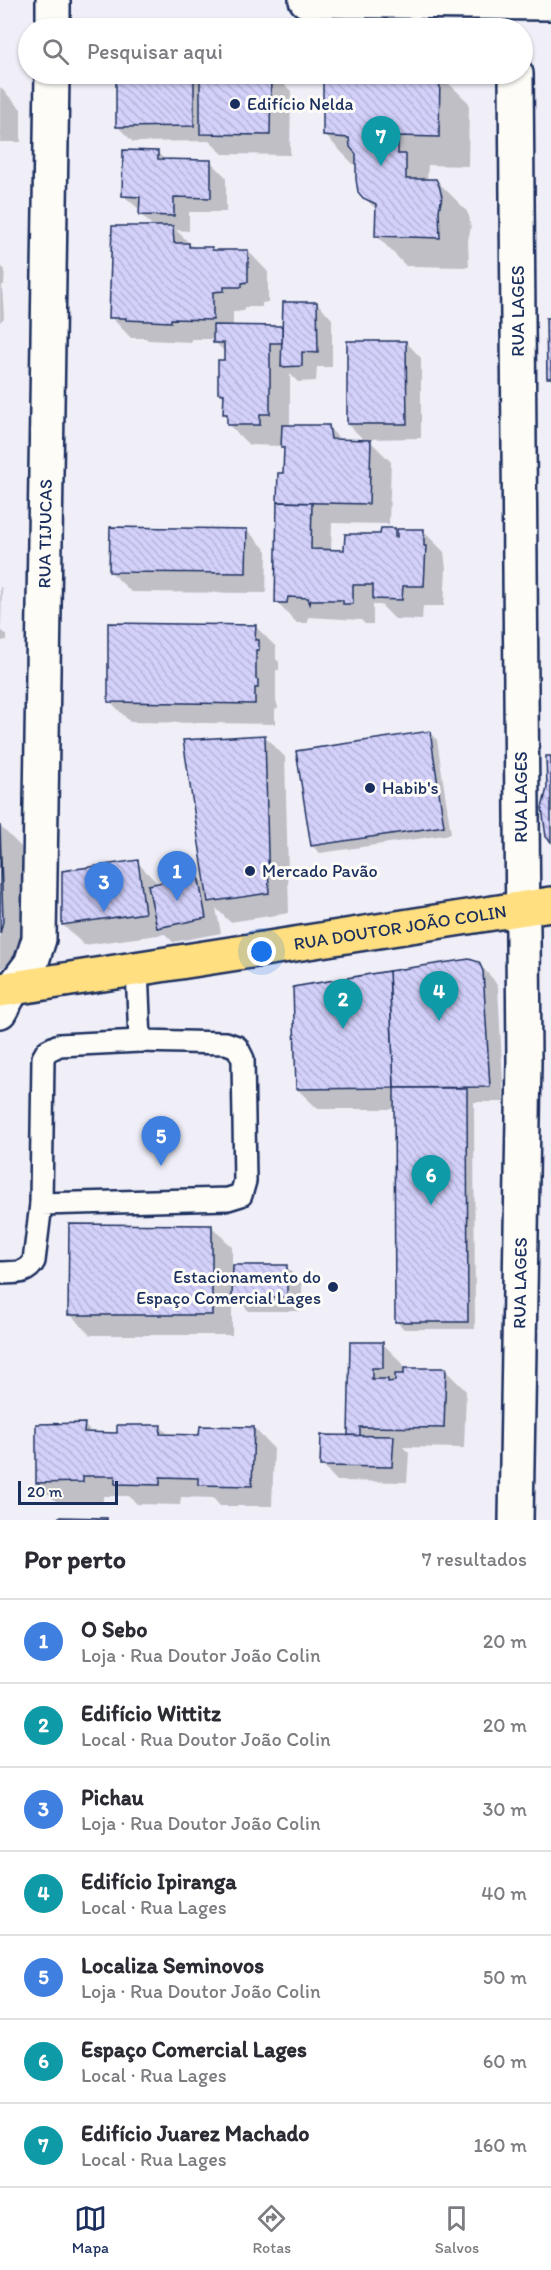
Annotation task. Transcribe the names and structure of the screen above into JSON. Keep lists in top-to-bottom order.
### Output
{
  "streets": {
    "main road": ["RUA LAGES", "RUA TIJUCAS", "RUA DOUTOR JOÃO COLIN"]
  },
  "crossings": [
    ["RUA LAGES", "RUA DOUTOR JOÃO COLIN"],
    ["RUA TIJUCAS", "RUA DOUTOR JOÃO COLIN"]
  ],
  "places": [
    "Edifício Nelda",
    "Habib's",
    "Mercado Pavão",
    "Estacionamento do Espaço Comercial Lages"
  ],
  "scale_bar": "20 m",
  "page": {
    "search": "Pesquisar aqui",
    "pins": [
      "7",
      "1",
      "3",
      "4",
      "2",
      "5",
      "6"
    ],
    "scale": "20 m",
    "heading": ["Por perto", "7 resultados"],
    "list": [
      {
        "mark": "1",
        "name": "O Sebo",
        "note": "Loja · Rua Doutor João Colin",
        "value": "20 m"
      },
      {
        "mark": "2",
        "name": "Edifício Wittitz",
        "note": "Local · Rua Doutor João Colin",
        "value": "20 m"
      },
      {
        "mark": "3",
        "name": "Pichau",
        "note": "Loja · Rua Doutor João Colin",
        "value": "30 m"
      },
      {
        "mark": "4",
        "name": "Edifício Ipiranga",
        "note": "Local · Rua Lages",
        "value": "40 m"
      },
      {
        "mark": "5",
        "name": "Localiza Seminovos",
        "note": "Loja · Rua Doutor João Colin",
        "value": "50 m"
      },
      {
        "mark": "6",
        "name": "Espaço Comercial Lages",
        "note": "Local · Rua Lages",
        "value": "60 m"
      },
      {
        "mark": "7",
        "name": "Edifício Juarez Machado",
        "note": "Local · Rua Lages",
        "value": "160 m"
      }
    ],
    "nav": ["Mapa", "Rotas", "Salvos"]
  }
}
